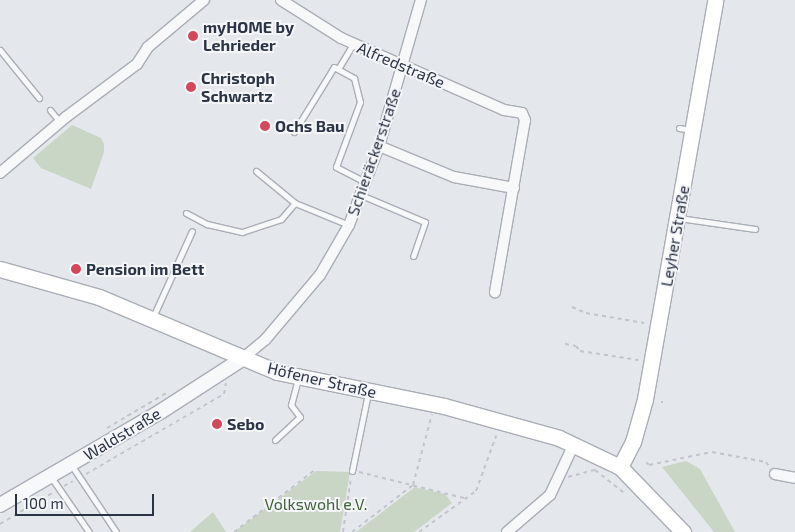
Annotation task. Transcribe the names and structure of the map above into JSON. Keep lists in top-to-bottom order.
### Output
{
  "streets": {
    "main road": ["Leyher Straße", "Höfener Straße"],
    "street": ["Alfredstraße", "Schieräckerstraße", "Waldstraße"]
  },
  "crossings": [
    ["Alfredstraße", "Schieräckerstraße"],
    ["Schieräckerstraße", "Höfener Straße"],
    ["Schieräckerstraße", "Waldstraße"],
    ["Leyher Straße", "Höfener Straße"],
    ["Höfener Straße", "Waldstraße"]
  ],
  "parks": ["Volkswohl e.V."],
  "places": [
    "myHOME by Lehrieder",
    "Christoph Schwartz",
    "Ochs Bau",
    "Pension im Bett",
    "Sebo"
  ],
  "scale_bar": "100 m"
}
